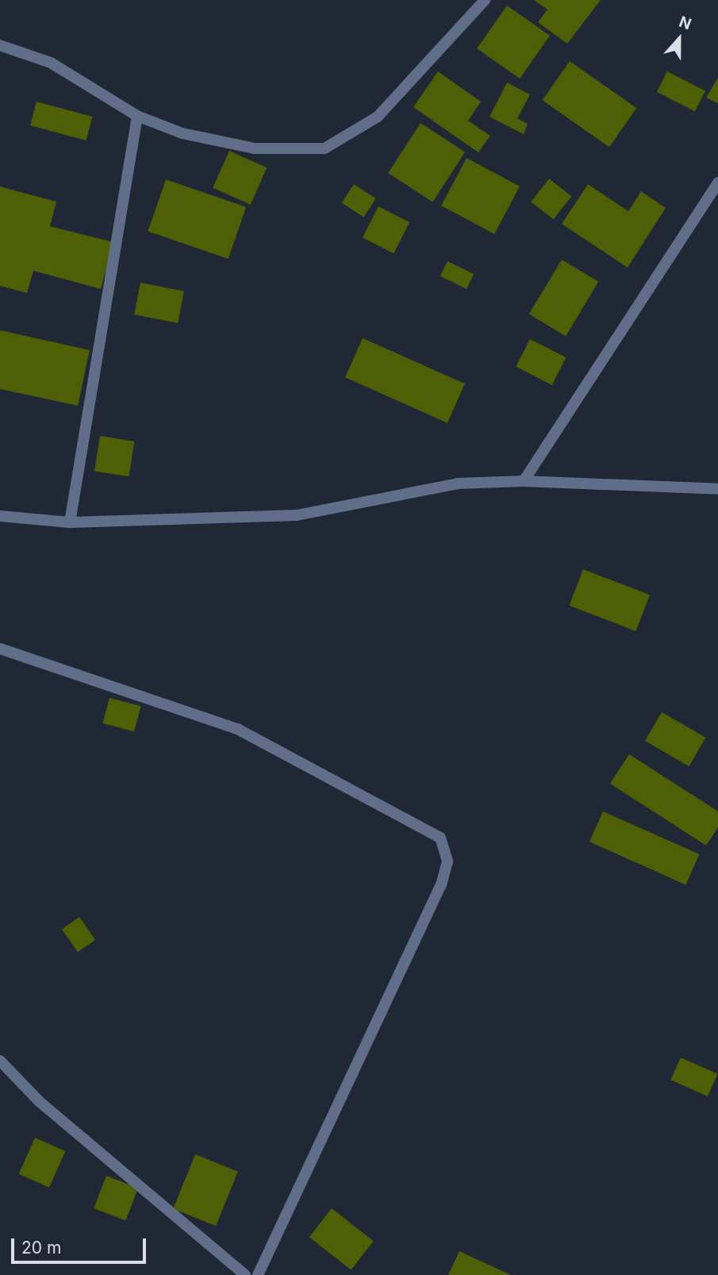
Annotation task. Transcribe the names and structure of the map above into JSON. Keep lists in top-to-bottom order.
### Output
{
  "scale_bar": "20 m",
  "north": "top"
}
